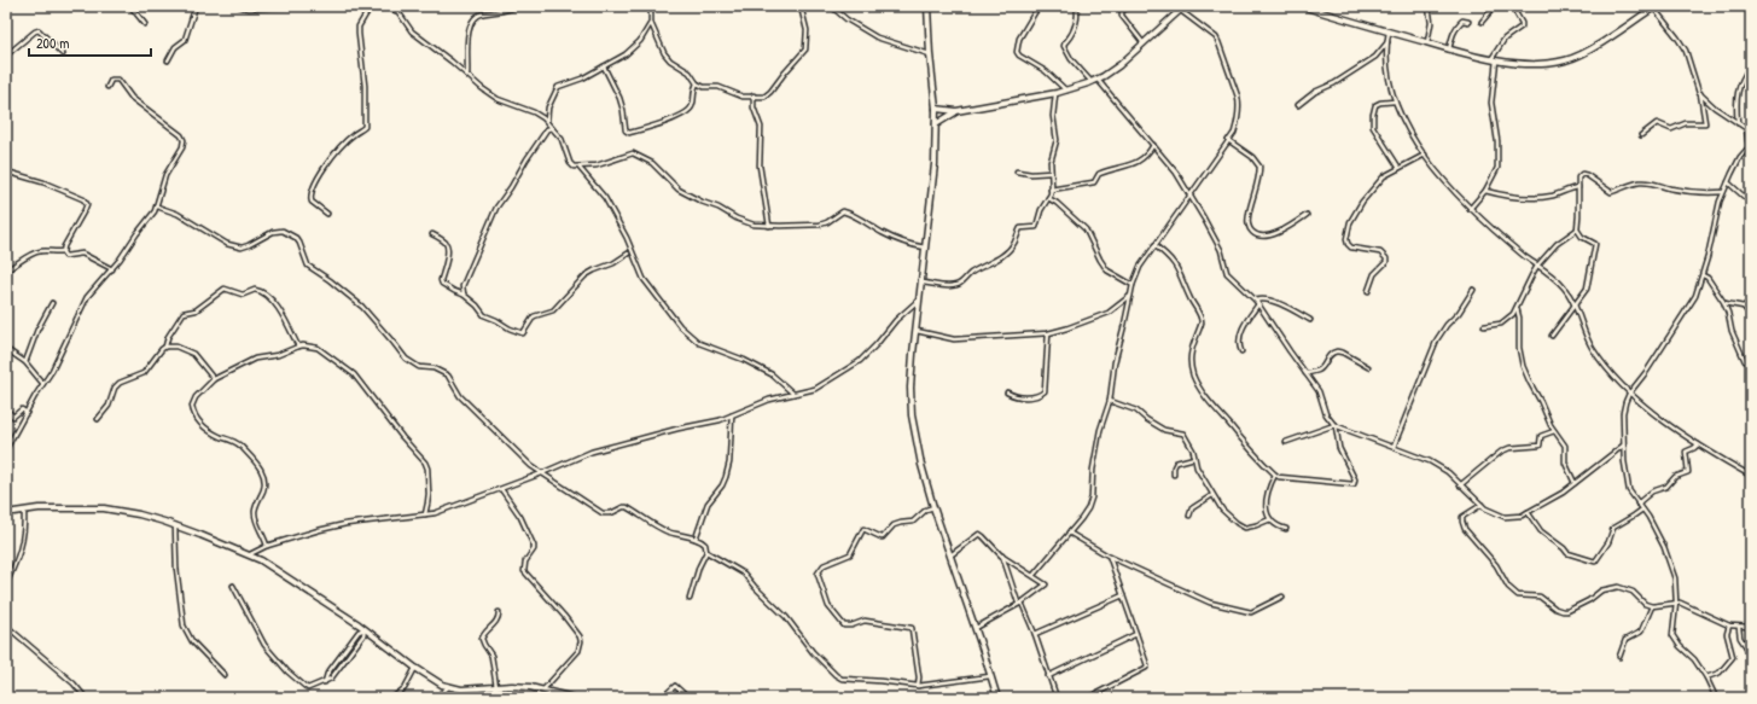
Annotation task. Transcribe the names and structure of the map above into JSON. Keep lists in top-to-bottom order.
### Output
{
  "scale_bar": "200 m"
}
